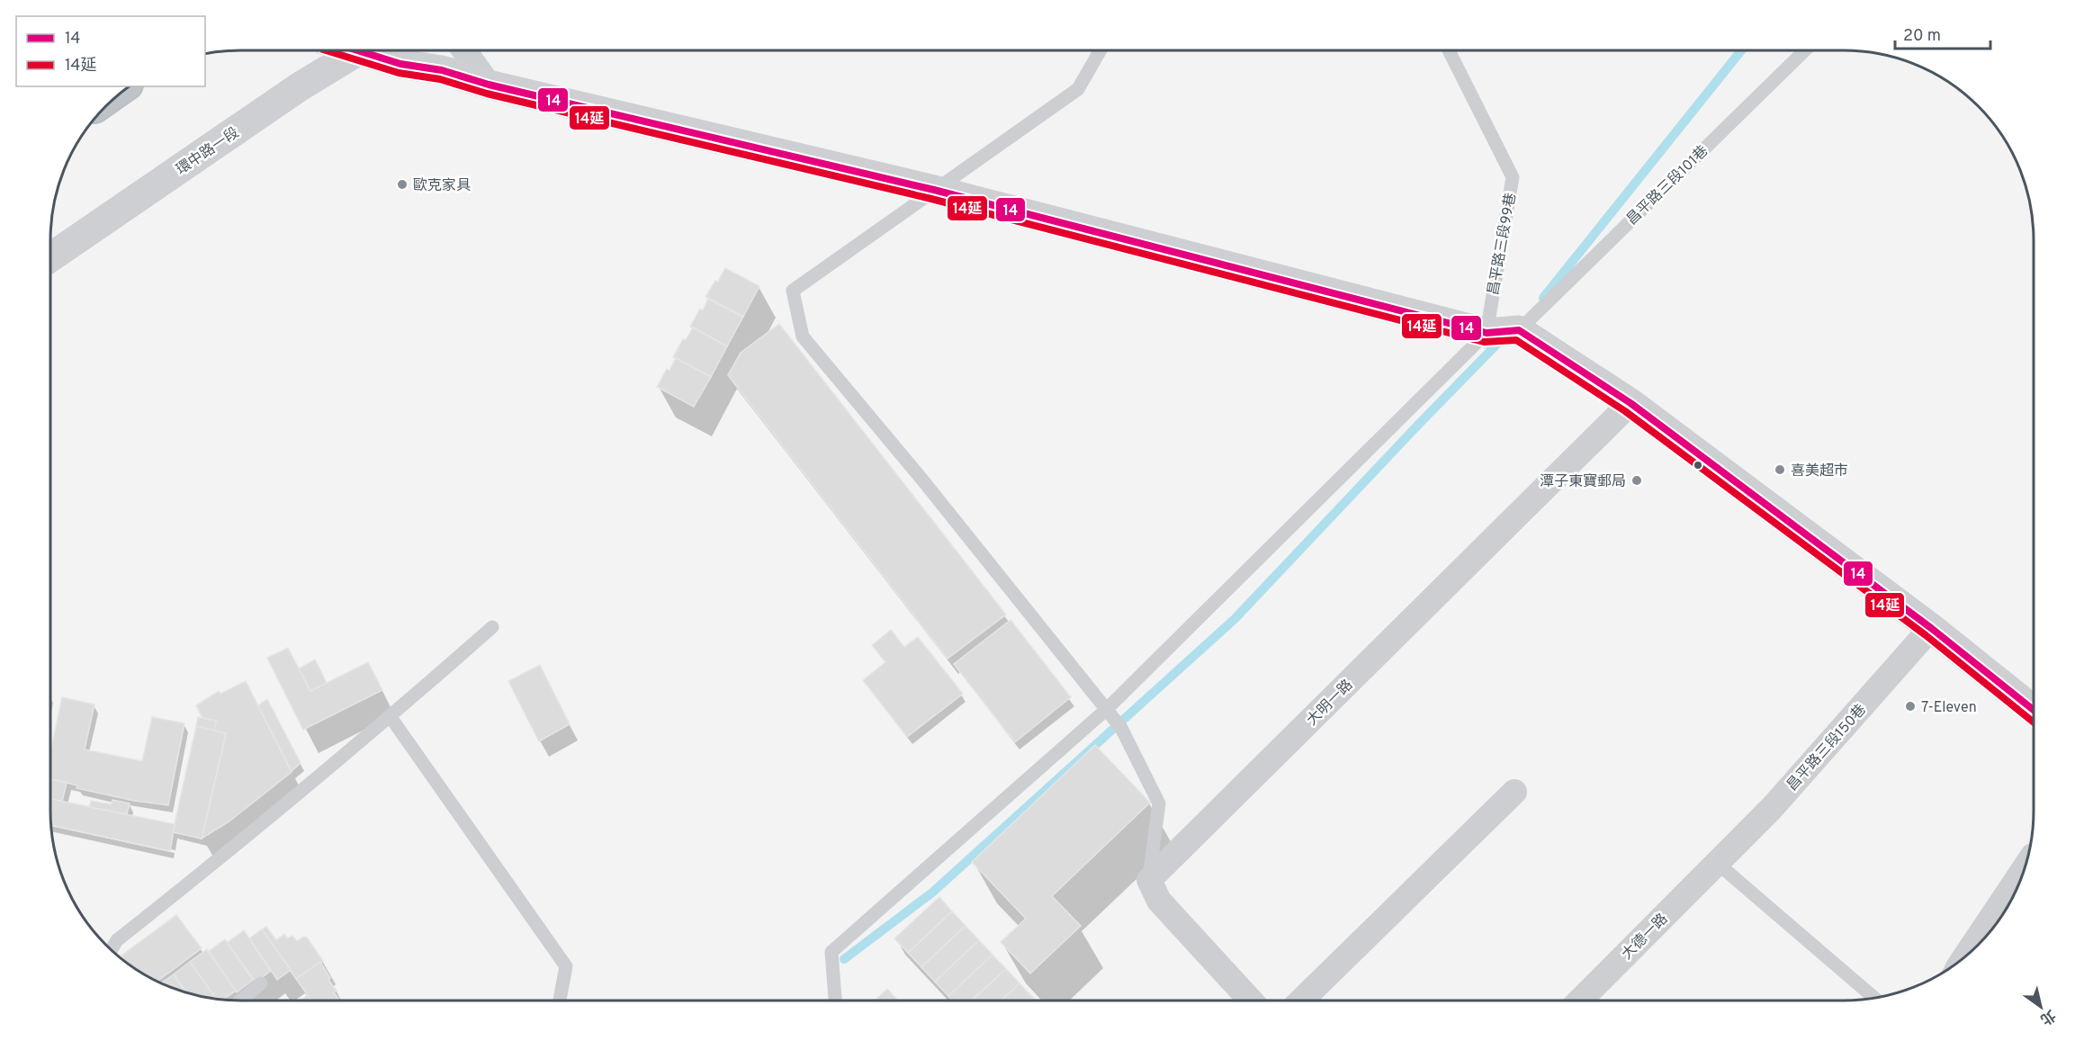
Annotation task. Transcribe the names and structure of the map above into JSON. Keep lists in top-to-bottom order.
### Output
{
  "streets": {
    "street": [
      "環中路一段",
      "大明一路",
      "昌平路三段150巷",
      "大德一路"
    ],
    "lane": ["昌平路三段101巷", "昌平路三段99巷"]
  },
  "crossings": [
    ["昌平路三段150巷", "大德一路"]
  ],
  "places": [
    "歐克家具",
    "喜美超市",
    "潭子東寶郵局",
    "7-Eleven"
  ],
  "lines": ["transit line 14", "transit line 14延"],
  "legend": ["14", "14延"],
  "scale_bar": "20 m",
  "north": "bottom right"
}
